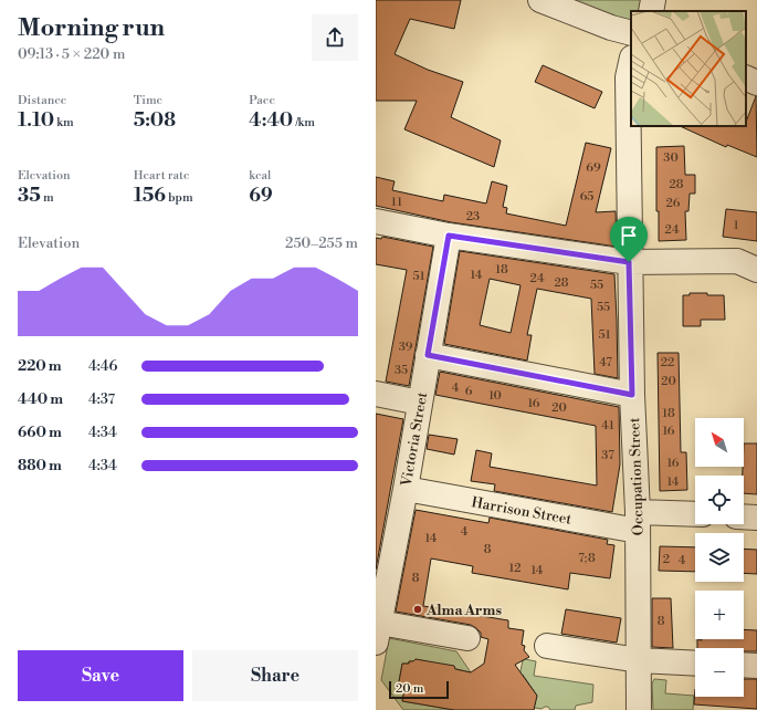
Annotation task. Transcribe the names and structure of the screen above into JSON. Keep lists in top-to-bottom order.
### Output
{
  "streets": {
    "street": ["Victoria Street", "Occupation Street", "Harrison Street"]
  },
  "crossings": [
    ["Victoria Street", "Harrison Street"],
    ["Occupation Street", "Harrison Street"]
  ],
  "places": ["Alma Arms"],
  "house_numbers": [
    "30",
    "69",
    "28",
    "65",
    "11",
    "26",
    "23",
    "1",
    "24",
    "18",
    "14",
    "51",
    "24",
    "28",
    "55",
    "55",
    "51",
    "39",
    "47",
    "22",
    "35",
    "20",
    "4",
    "6",
    "10",
    "16",
    "20",
    "18",
    "41",
    "16",
    "37",
    "16",
    "14",
    "4",
    "14",
    "8",
    "7;8",
    "2",
    "4",
    "12",
    "14",
    "8",
    "8"
  ],
  "scale_bar": "20 m",
  "north": "top left",
  "page": {
    "heading": ["Morning run", "09:13 · 5 × 220 m"],
    "stats": [
      ["Distance", "1.10 km"],
      ["Time", "5:08"],
      ["Pace", "4:40 /km"],
      ["Elevation", "35 m"],
      ["Heart rate", "156 bpm"],
      ["kcal", "69"]
    ],
    "chart": ["Elevation", "250–255 m"],
    "list": [
      {
        "name": "220 m",
        "note": "4:46"
      },
      {
        "name": "440 m",
        "note": "4:37"
      },
      {
        "name": "660 m",
        "note": "4:34"
      },
      {
        "name": "880 m",
        "note": "4:34"
      }
    ],
    "map_buttons": ["+", "−"],
    "buttons": ["Save", "Share"],
    "scale": "20 m"
  }
}
